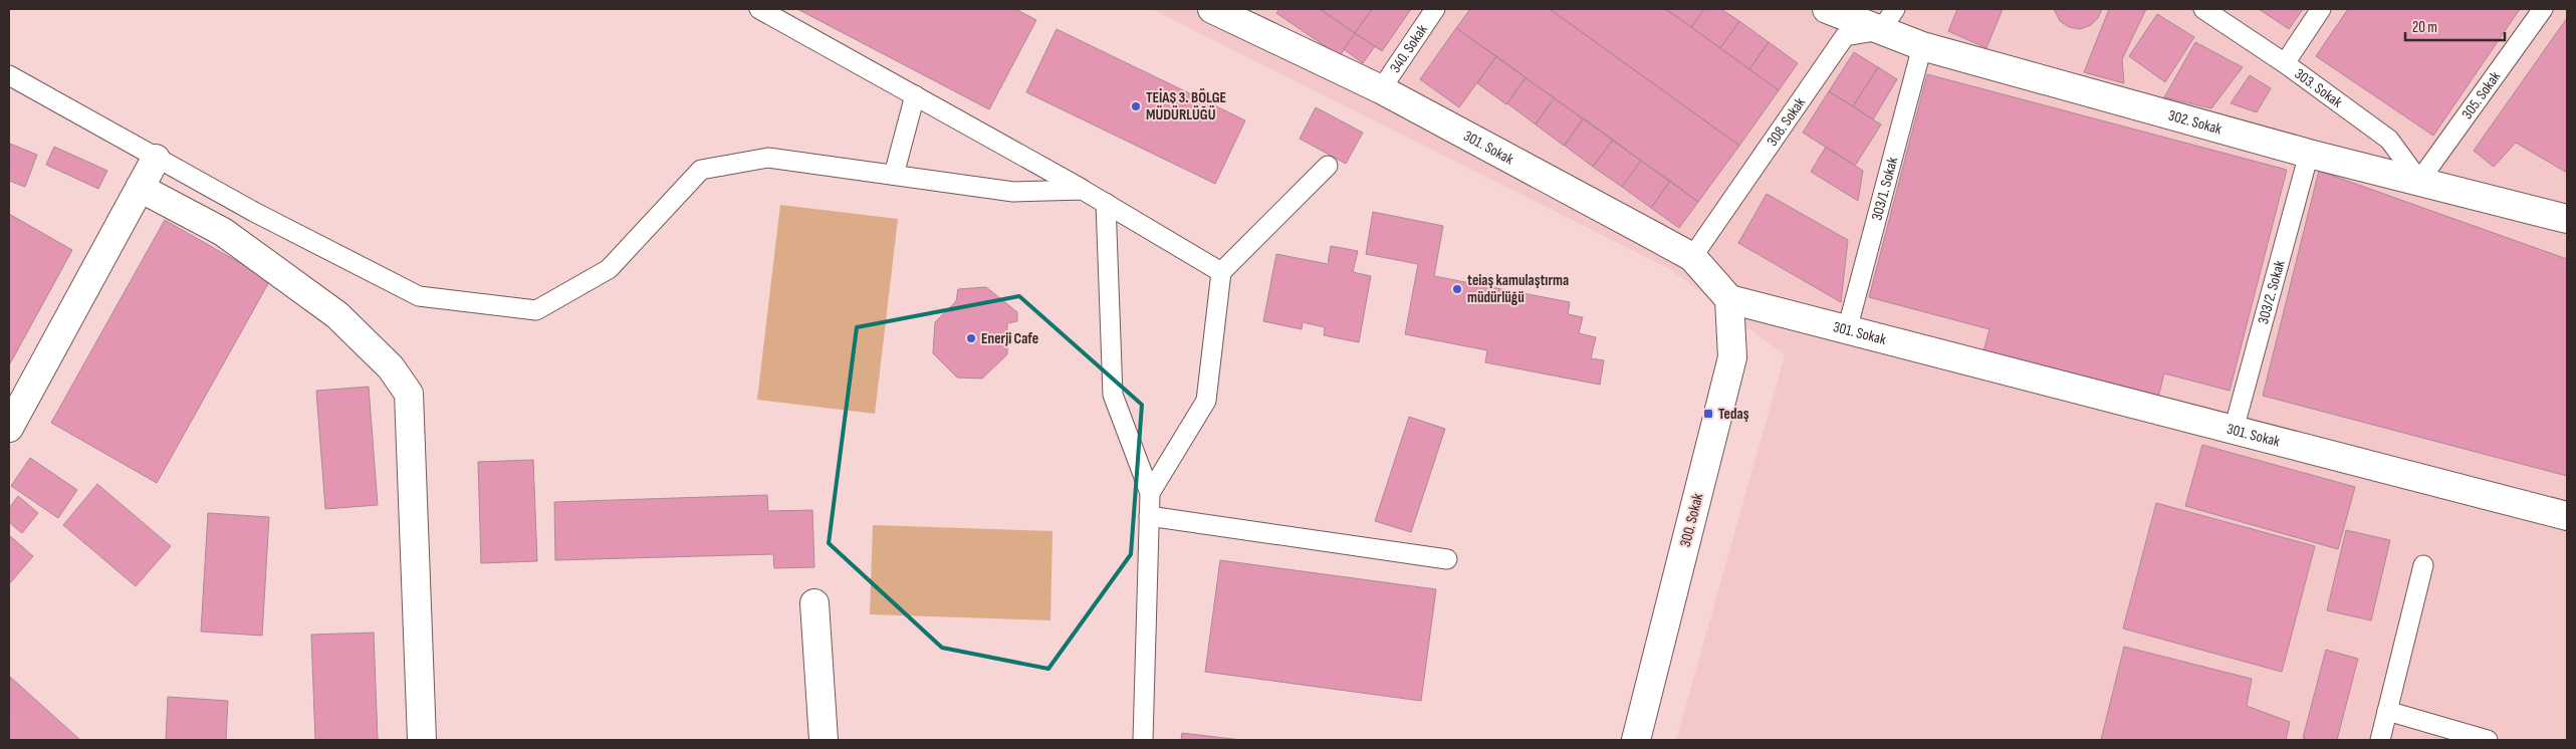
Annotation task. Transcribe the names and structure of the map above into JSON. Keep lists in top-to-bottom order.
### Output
{
  "streets": {
    "street": ["302. Sokak", "301. Sokak", "300. Sokak"],
    "lane": [
      "340. Sokak",
      "303. Sokak",
      "305. Sokak",
      "308. Sokak",
      "303/1. Sokak",
      "303/2. Sokak"
    ]
  },
  "crossings": [
    ["340. Sokak", "301. Sokak"],
    ["303. Sokak", "305. Sokak"],
    ["303. Sokak", "302. Sokak"],
    ["305. Sokak", "302. Sokak"],
    ["308. Sokak", "302. Sokak"],
    ["308. Sokak", "301. Sokak"],
    ["302. Sokak", "303/1. Sokak"],
    ["302. Sokak", "303/2. Sokak"],
    ["301. Sokak", "303/1. Sokak"],
    ["301. Sokak", "303/2. Sokak"],
    ["301. Sokak", "300. Sokak"]
  ],
  "places": {
    "other": ["TEİAŞ 3. BÖLGE MÜDÜRLÜĞÜ", "teiaş kamulaştırma müdürlüğü", "Enerji Cafe"],
    "transit": ["Tedaş"]
  },
  "scale_bar": "20 m"
}
